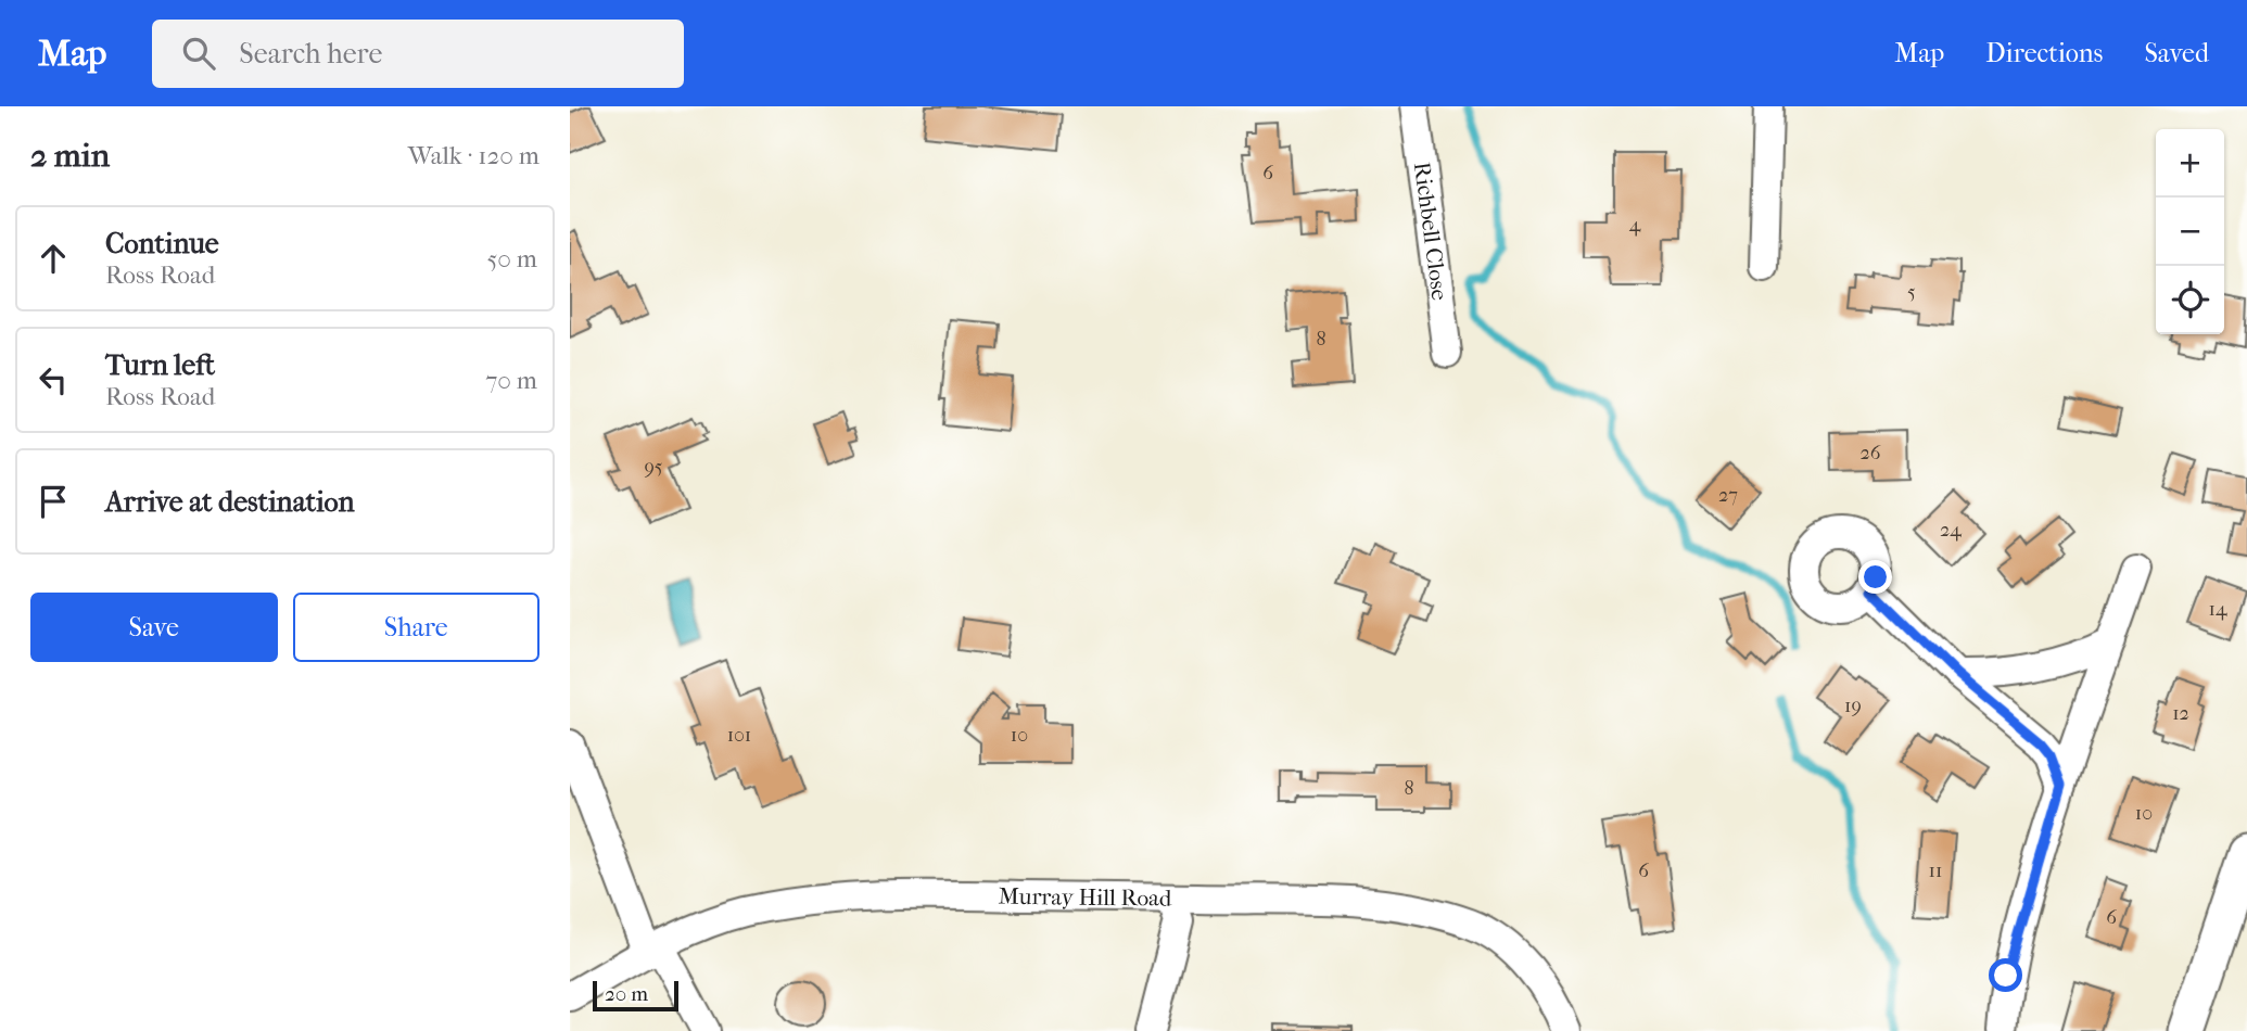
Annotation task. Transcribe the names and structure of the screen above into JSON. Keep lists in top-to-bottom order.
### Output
{
  "streets": {
    "street": ["Richbell Close", "Murray Hill Road"]
  },
  "house_numbers": [
    "6",
    "4",
    "5",
    "8",
    "26",
    "95",
    "27",
    "24",
    "14",
    "19",
    "12",
    "101",
    "10",
    "8",
    "10",
    "6",
    "11",
    "6"
  ],
  "scale_bar": "20 m",
  "page": {
    "header": "Map",
    "search": "Search here",
    "nav": ["Map", "Directions", "Saved"],
    "heading": ["2 min", "Walk · 120 m"],
    "map_buttons": ["+", "−"],
    "list": [
      ["Continue", "Ross Road", "50 m"],
      ["Turn left", "Ross Road", "70 m"],
      "Arrive at destination"
    ],
    "buttons": ["Save", "Share"],
    "scale": "20 m"
  }
}
